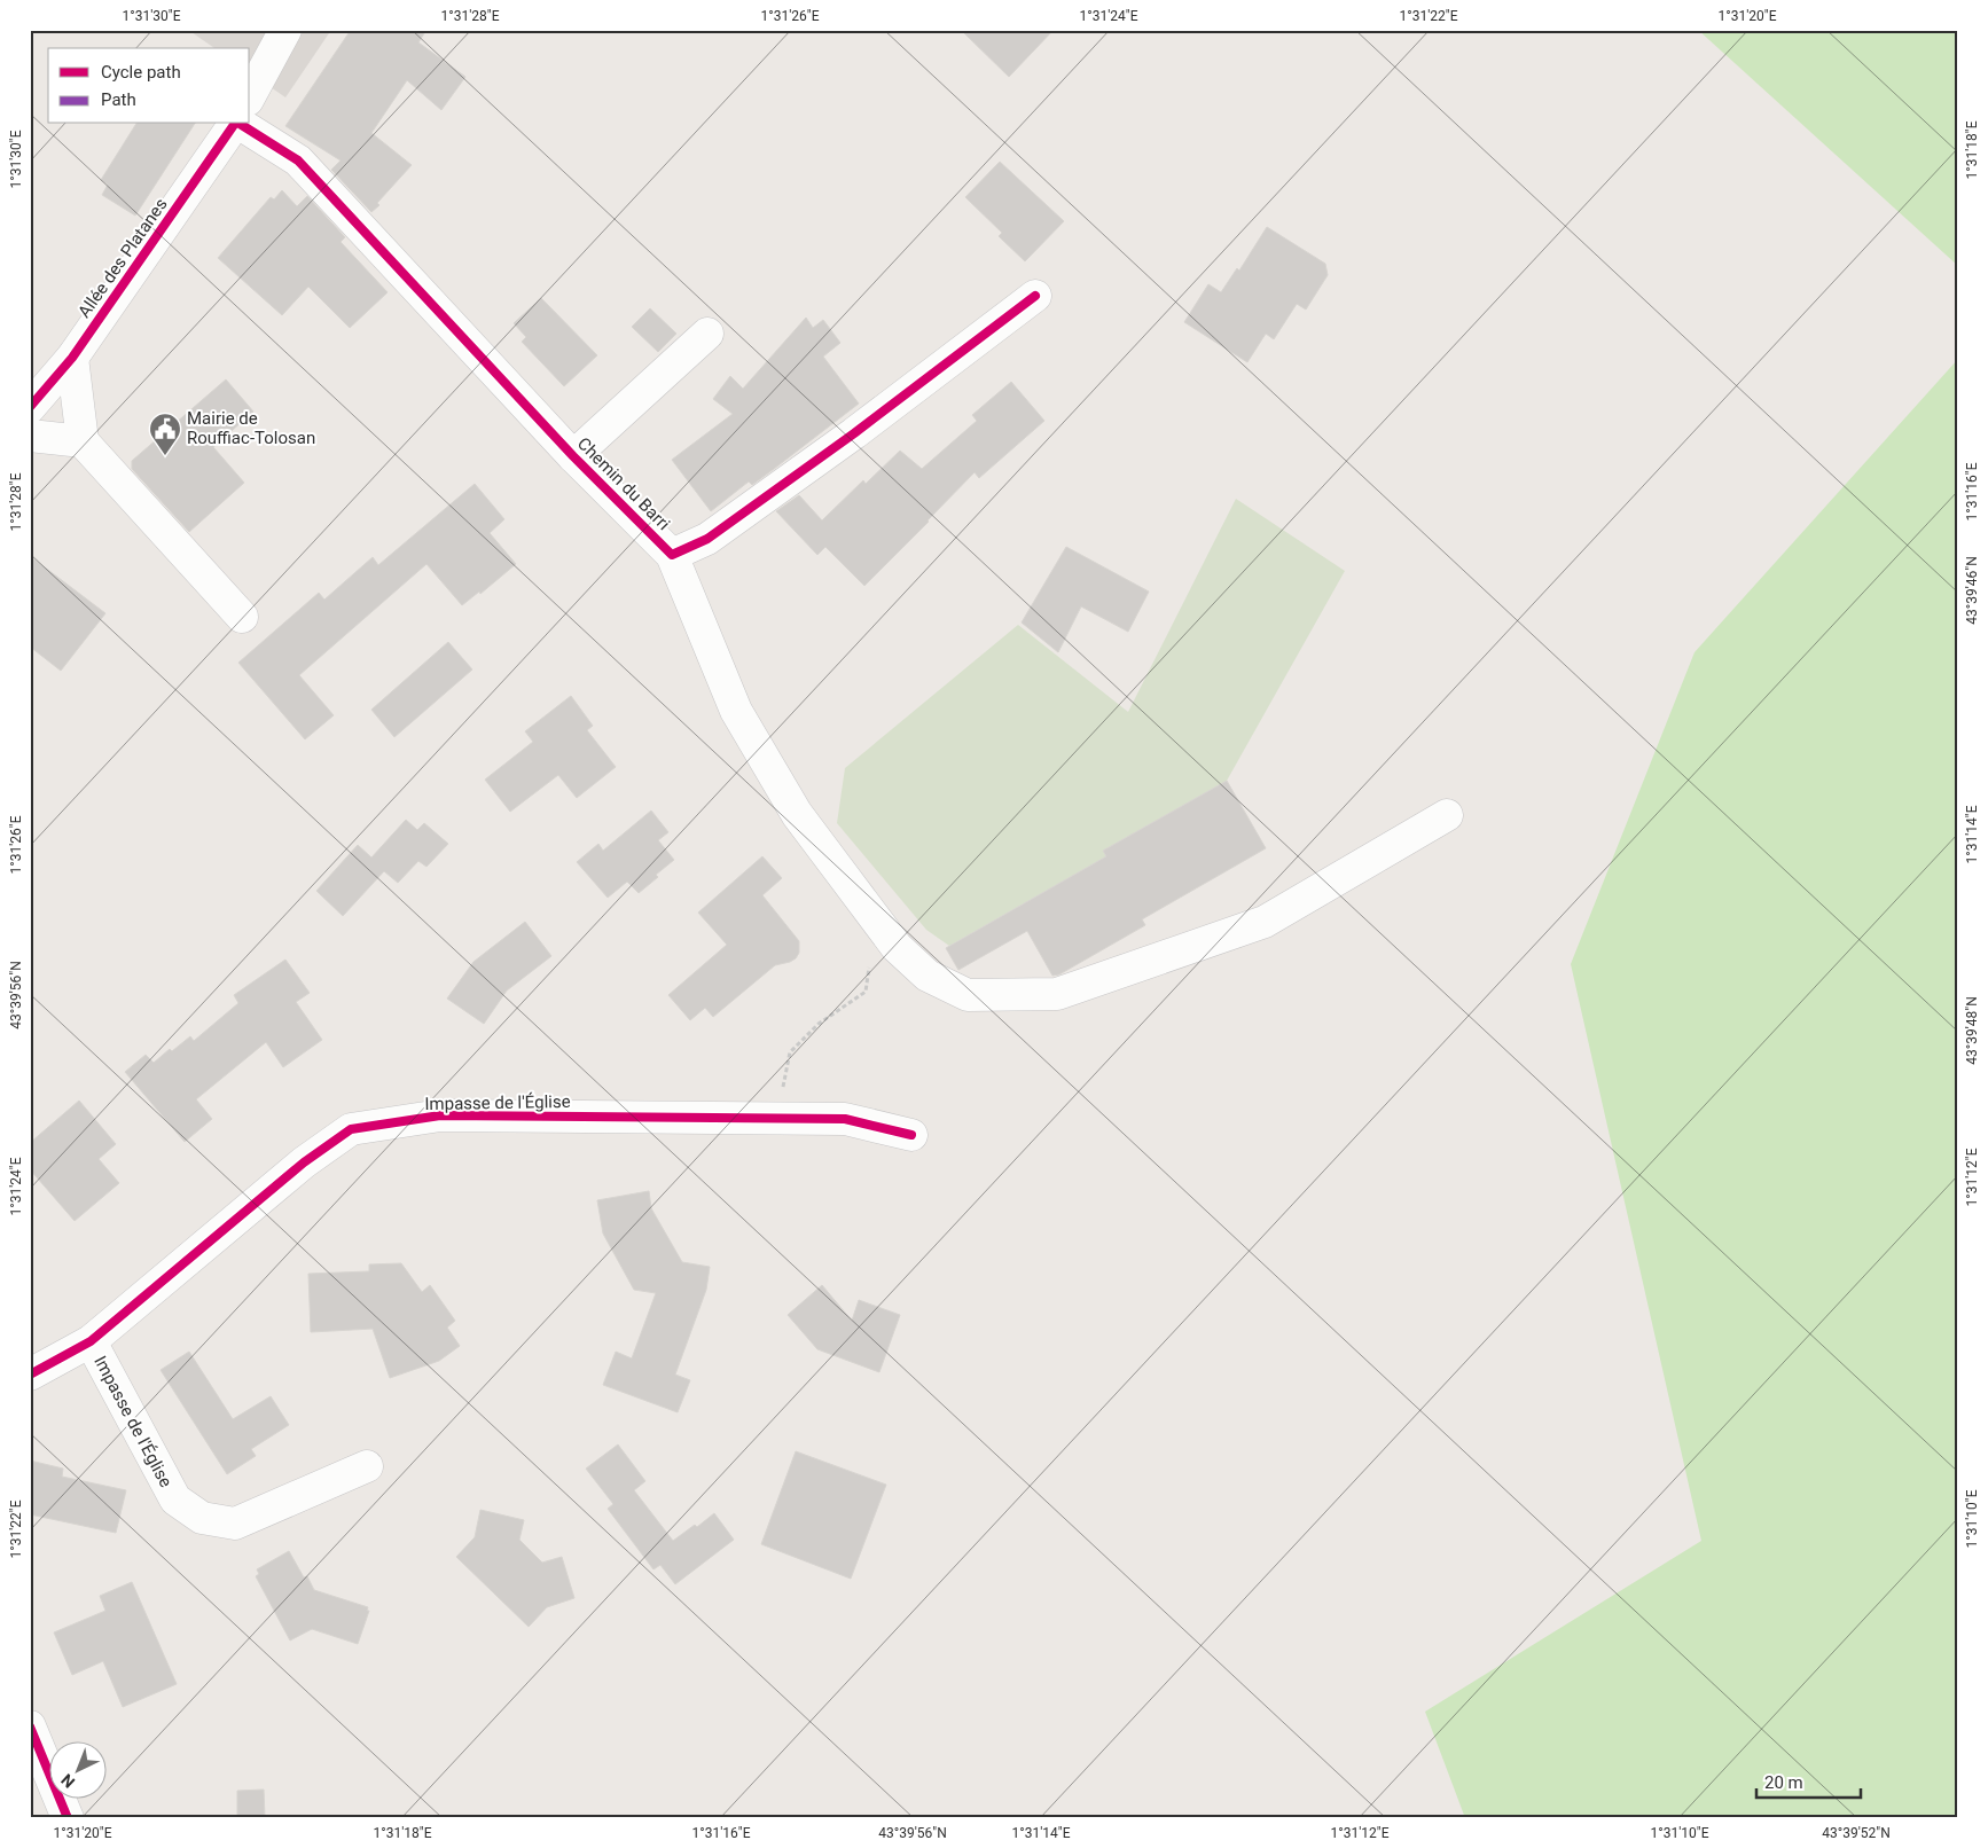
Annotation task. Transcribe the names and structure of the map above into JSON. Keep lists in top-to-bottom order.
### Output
{
  "streets": {
    "street": ["Allée des Platanes", "Chemin du Barri", "Impasse de l'Église"]
  },
  "places": {
    "public building": ["Mairie de Rouffiac-Tolosan"]
  },
  "legend": ["Cycle path", "Path"],
  "scale_bar": "20 m",
  "north": "bottom left",
  "coordinates": [
    "1°31'30\"E",
    "1°31'28\"E",
    "1°31'26\"E",
    "1°31'24\"E",
    "1°31'22\"E",
    "1°31'20\"E",
    "1°31'18\"E",
    "1°31'16\"E",
    "43°39'46\"N",
    "1°31'14\"E",
    "43°39'56\"N",
    "43°39'48\"N",
    "1°31'12\"E",
    "1°31'10\"E",
    "43°39'52\"N"
  ]
}
